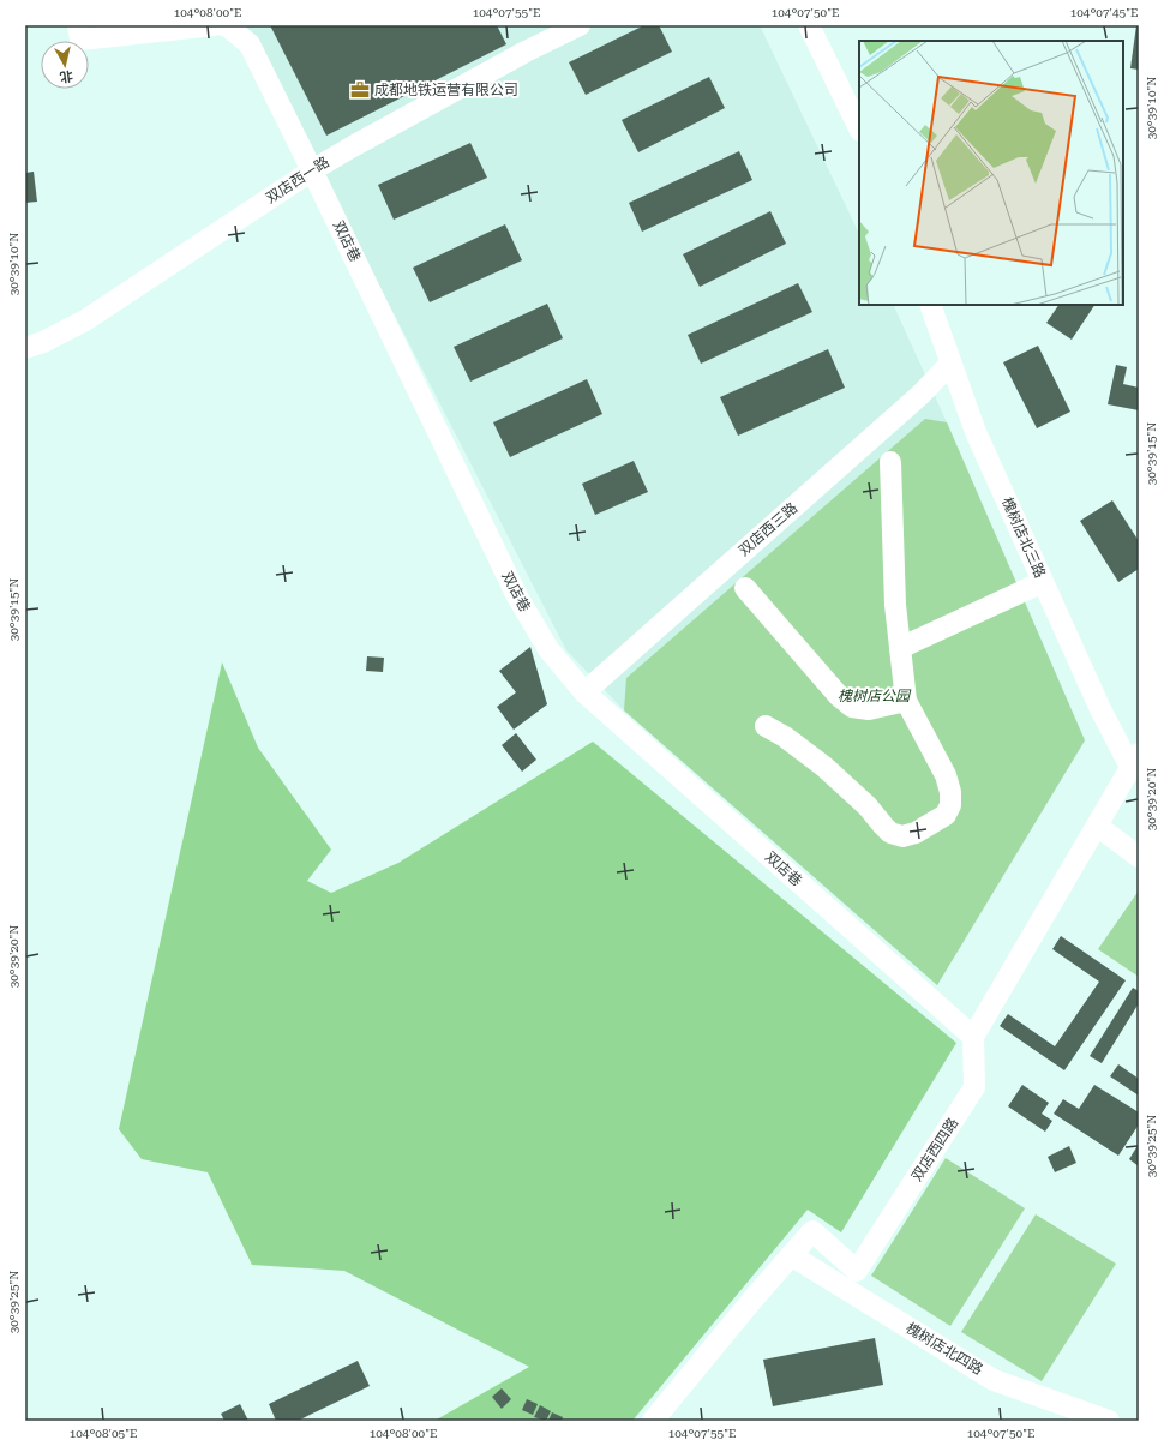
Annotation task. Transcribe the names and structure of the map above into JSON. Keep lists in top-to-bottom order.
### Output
{
  "streets": {
    "street": [
      "双店西一路",
      "双店巷",
      "双店西三路",
      "槐树店北三路",
      "双店西四路",
      "槐树店北四路"
    ]
  },
  "crossings": [
    ["双店西一路", "双店巷"],
    ["双店巷", "双店西三路"],
    ["双店巷", "双店西四路"],
    ["双店西三路", "槐树店北三路"],
    ["双店西四路", "槐树店北四路"]
  ],
  "parks": ["槐树店公园"],
  "places": {
    "office": ["成都地铁运营有限公司"]
  },
  "north": "bottom",
  "coordinates": [
    "104°08'00\"E",
    "104°07'55\"E",
    "104°07'50\"E",
    "104°07'45\"E",
    "30°39'10\"N",
    "30°39'15\"N",
    "30°39'20\"N",
    "30°39'25\"N",
    "104°08'05\"E"
  ]
}
